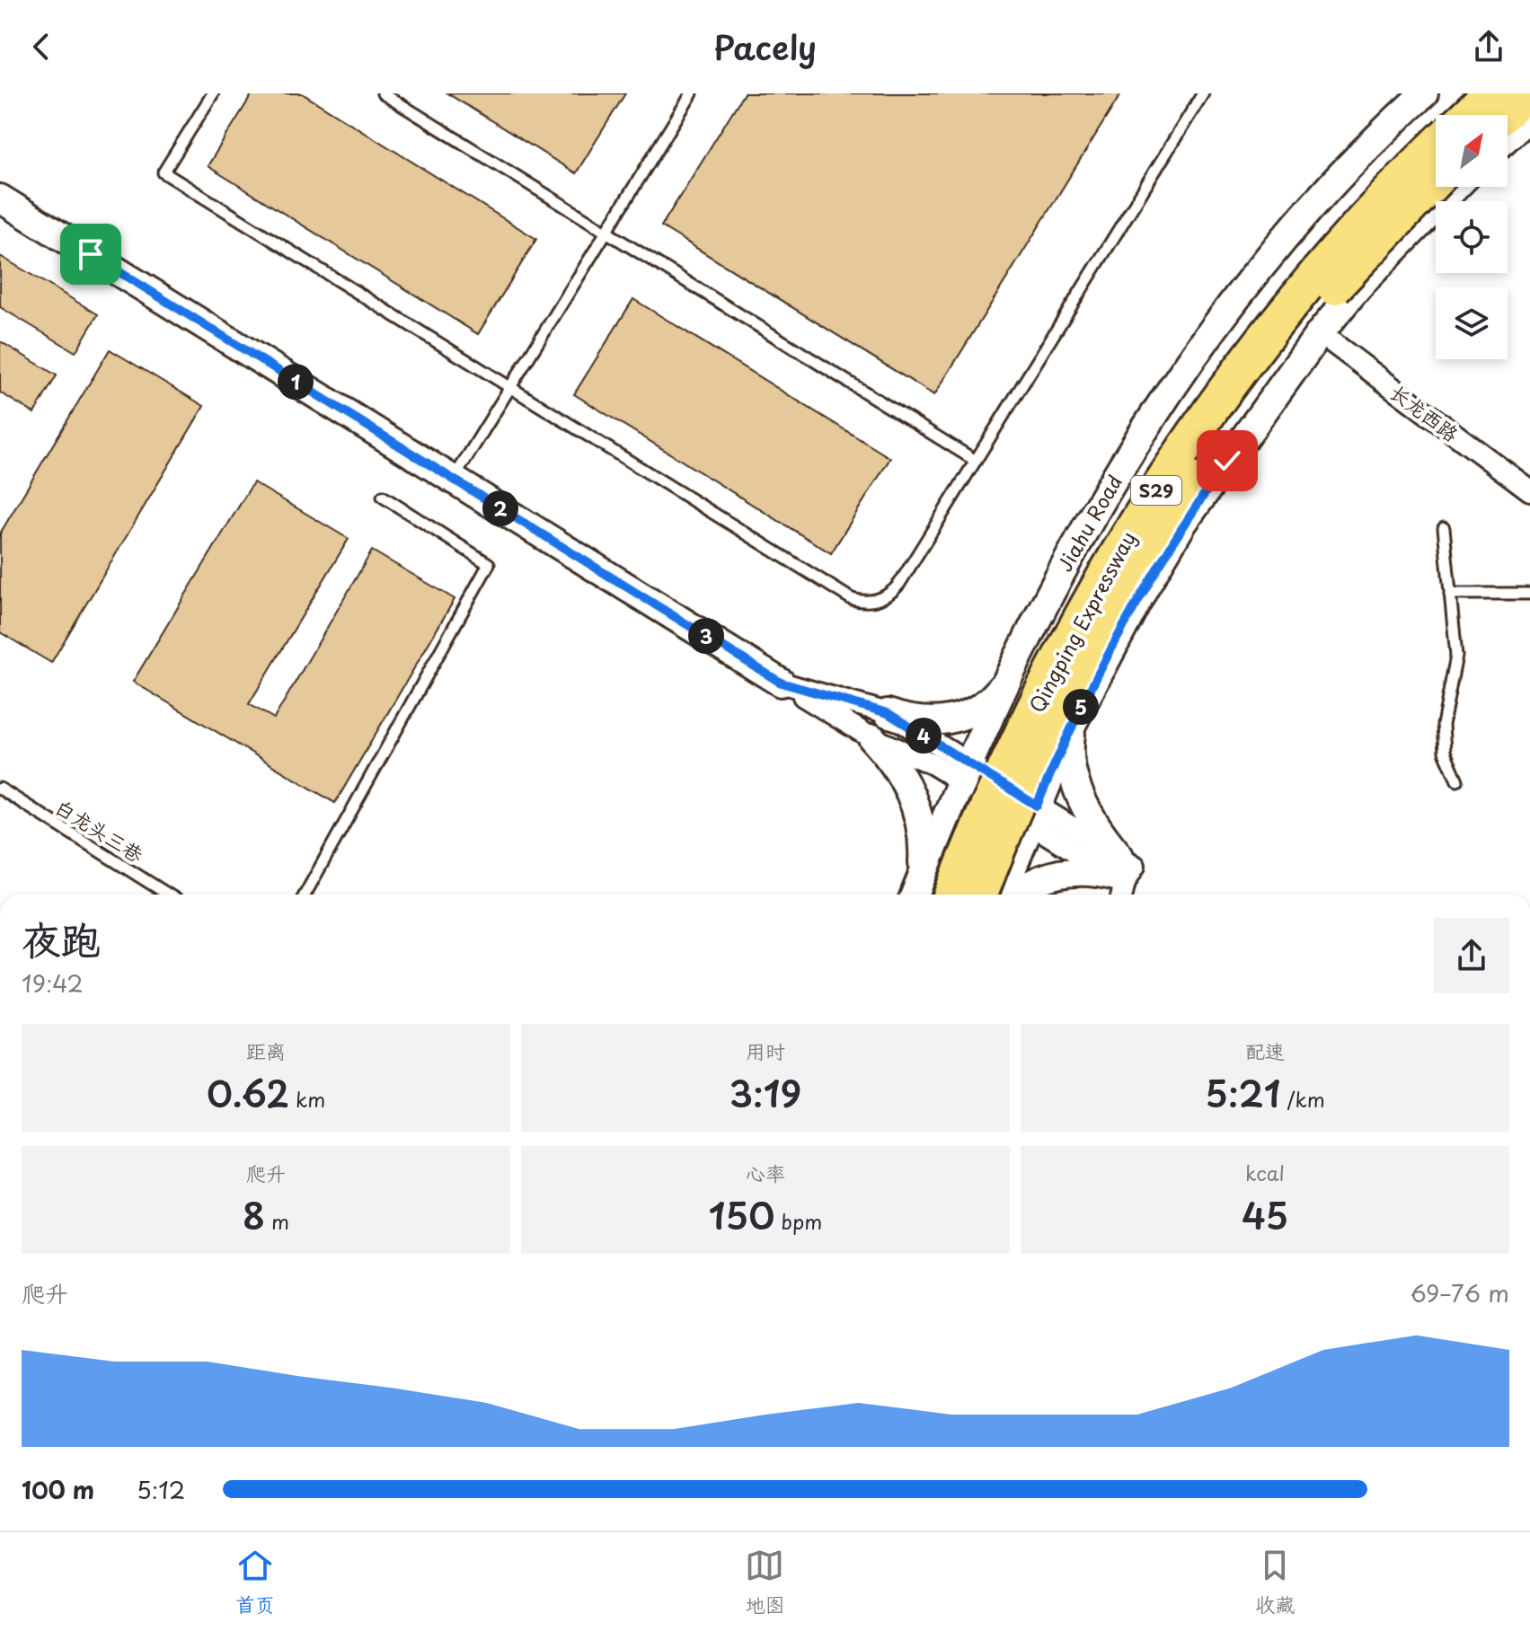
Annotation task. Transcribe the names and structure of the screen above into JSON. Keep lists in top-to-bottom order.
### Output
{
  "streets": {
    "highway": ["S29", "Qingping Expressway"],
    "main road": ["Jiahu Road"],
    "street": ["长龙西路"],
    "lane": ["白龙头三巷"]
  },
  "north": "top right",
  "page": {
    "header": "Pacely",
    "pins": [
      "1",
      "2",
      "3",
      "5",
      "4"
    ],
    "heading": ["夜跑", "19:42"],
    "stats": [
      ["距离", "0.62 km"],
      ["用时", "3:19"],
      ["配速", "5:21 /km"],
      ["爬升", "8 m"],
      ["心率", "150 bpm"],
      ["kcal", "45"]
    ],
    "chart": ["爬升", "69–76 m"],
    "list": [
      {
        "name": "100 m",
        "note": "5:12"
      }
    ],
    "tabs": ["首页", "地图", "收藏"]
  }
}
